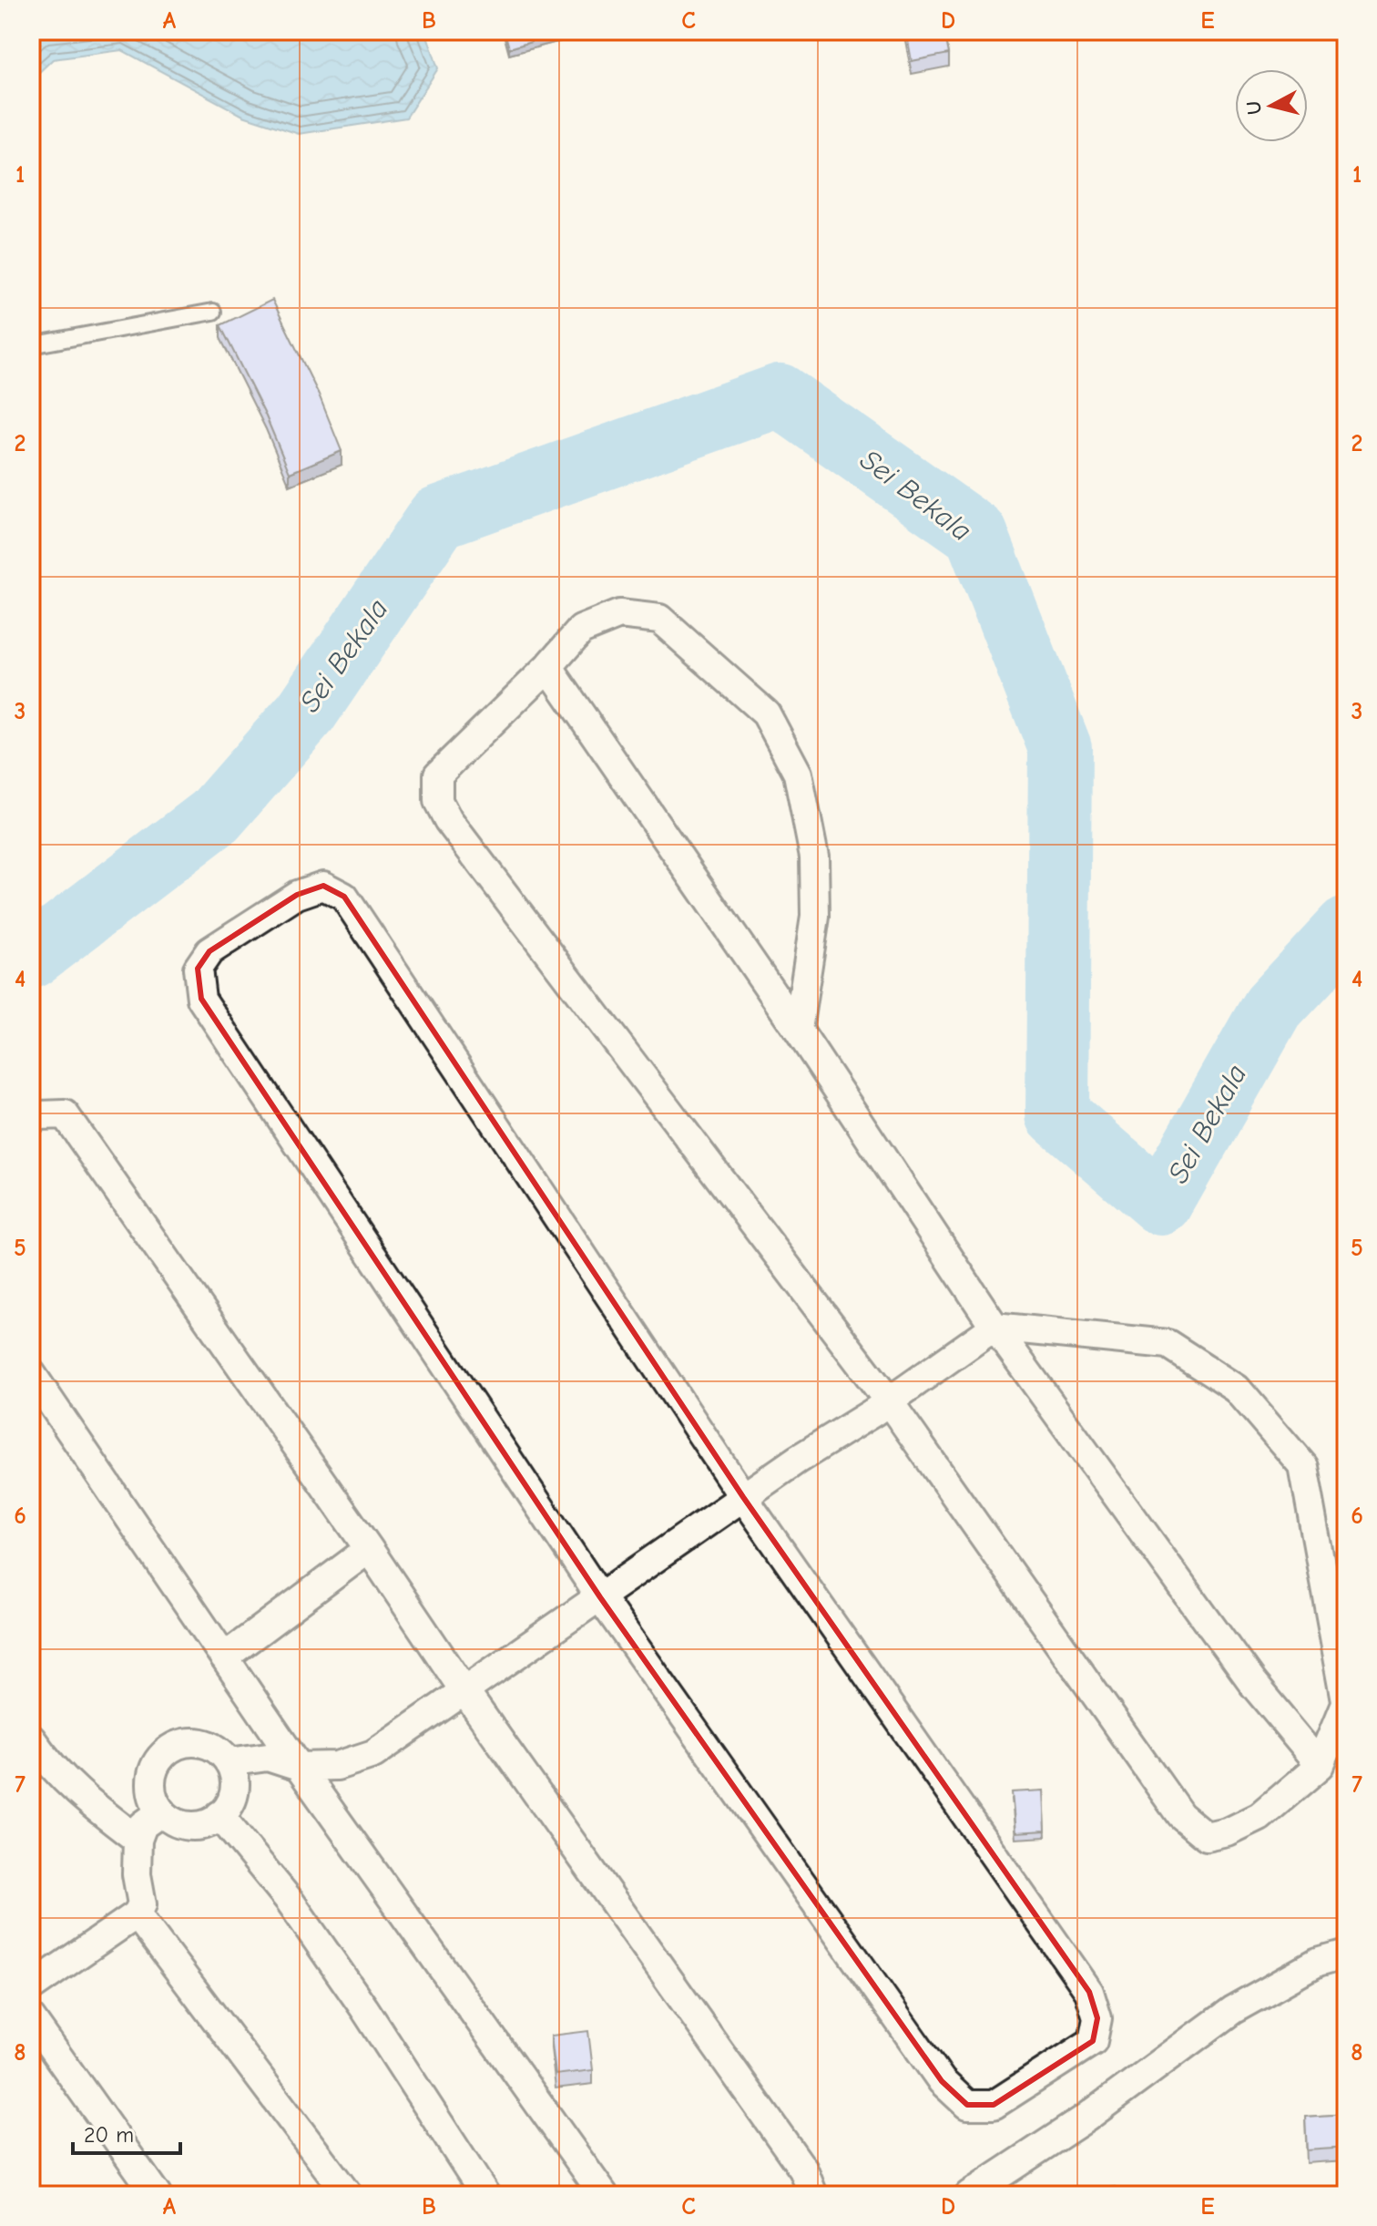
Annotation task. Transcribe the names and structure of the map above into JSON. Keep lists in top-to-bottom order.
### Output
{
  "water": ["Sei Bekala"],
  "scale_bar": "20 m",
  "north": "left",
  "grid": {
    "columns": [
      "A",
      "B",
      "C",
      "D",
      "E"
    ],
    "rows": [
      "1",
      "2",
      "3",
      "4",
      "5",
      "6",
      "7",
      "8"
    ]
  }
}
